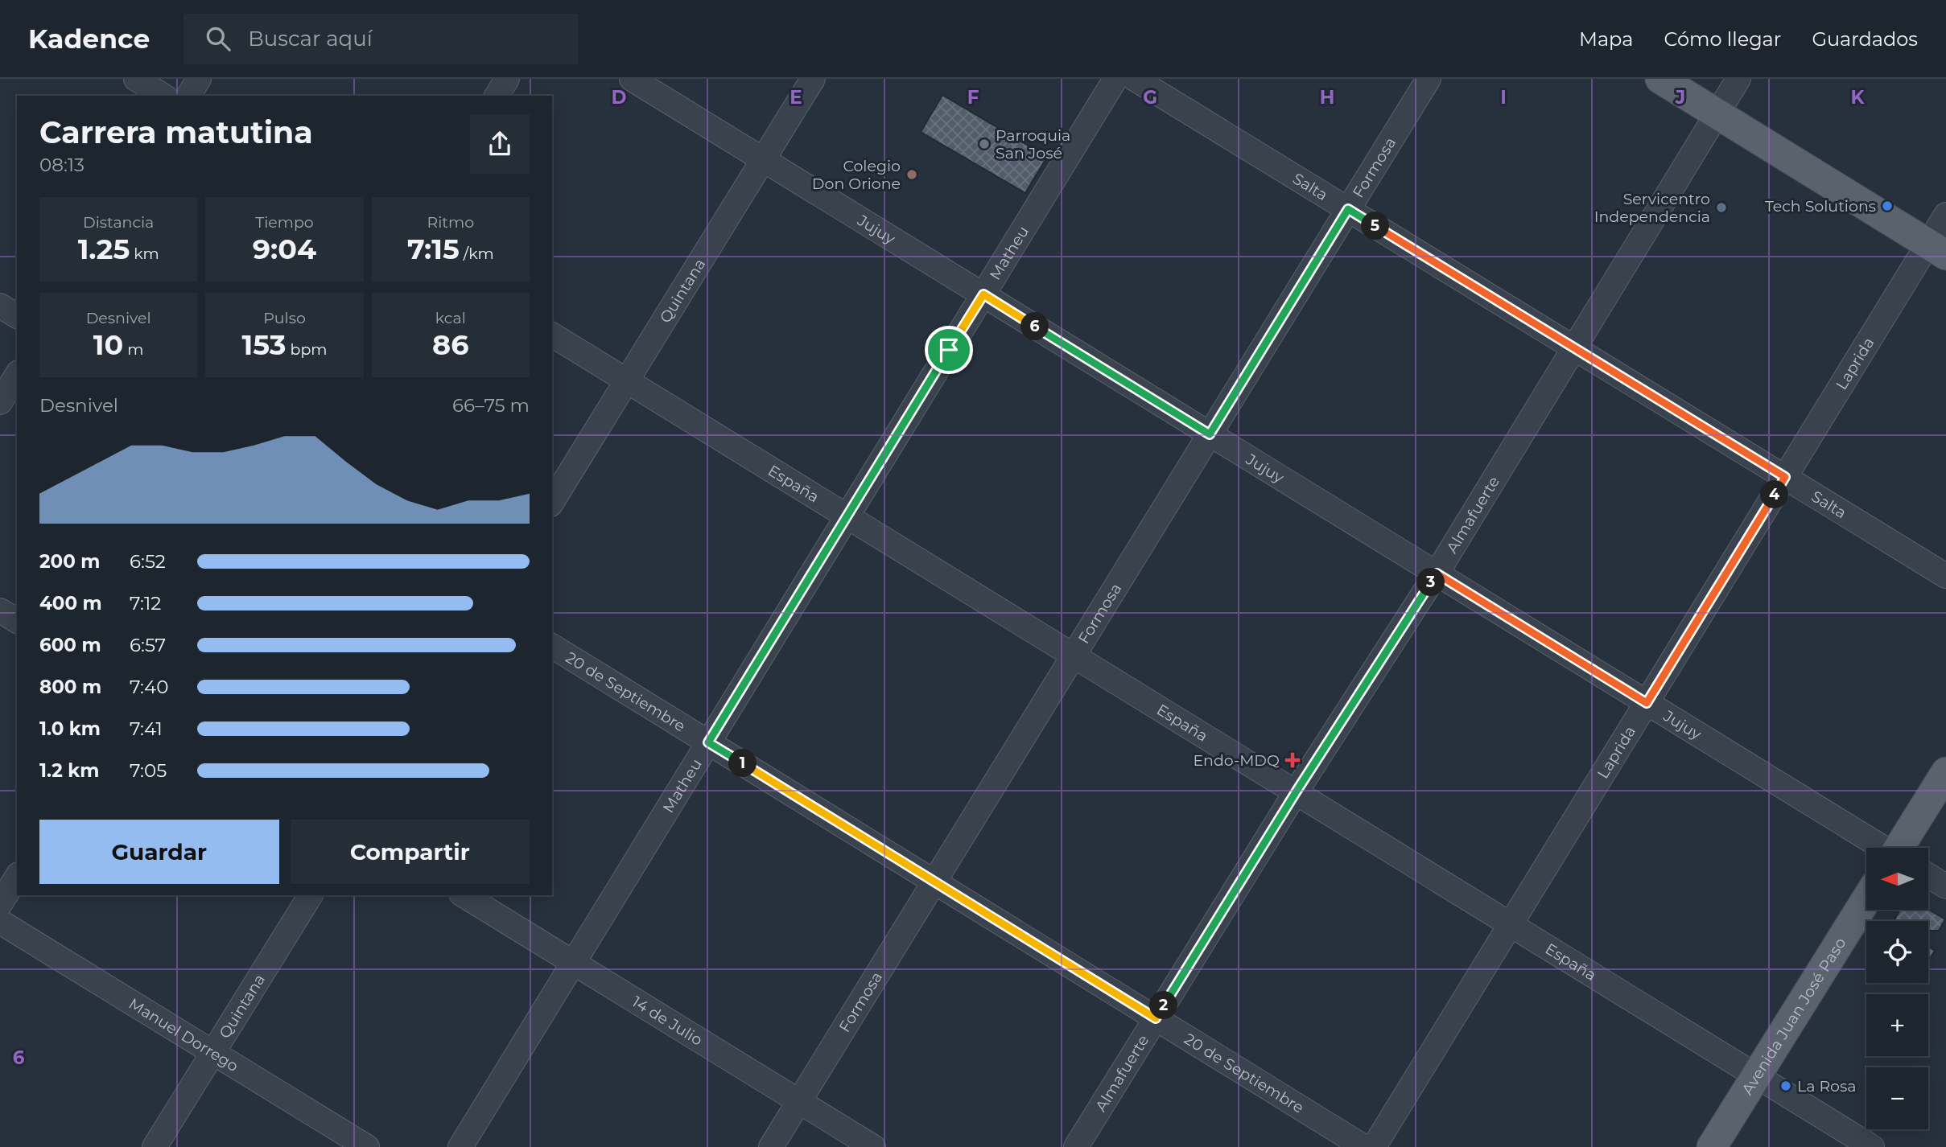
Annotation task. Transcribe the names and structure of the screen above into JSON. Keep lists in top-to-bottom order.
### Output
{
  "streets": {
    "main road": ["Avenida Juan José Paso"],
    "street": [
      "Formosa",
      "Salta",
      "Jujuy",
      "Matheu",
      "Quintana",
      "Laprida",
      "España",
      "Almafuerte",
      "20 de Septiembre",
      "14 de Julio",
      "Manuel Dorrego"
    ]
  },
  "crossings": [
    ["Formosa", "Salta"],
    ["Formosa", "Jujuy"],
    ["Formosa", "España"],
    ["Formosa", "20 de Septiembre"],
    ["Formosa", "14 de Julio"],
    ["Salta", "Laprida"],
    ["Salta", "Almafuerte"],
    ["Jujuy", "Matheu"],
    ["Jujuy", "Quintana"],
    ["Jujuy", "Laprida"],
    ["Jujuy", "Almafuerte"],
    ["Matheu", "España"],
    ["Matheu", "20 de Septiembre"],
    ["Matheu", "14 de Julio"],
    ["Quintana", "España"],
    ["Quintana", "Manuel Dorrego"],
    ["Laprida", "España"],
    ["España", "Almafuerte"],
    ["España", "Avenida Juan José Paso"],
    ["Almafuerte", "20 de Septiembre"]
  ],
  "places": {
    "other": [
      "Parroquia San José",
      "Colegio Don Orione",
      "Tech Solutions",
      "Servicentro Independencia",
      "La Rosa"
    ],
    "health": ["Endo-MDQ"]
  },
  "north": "left",
  "page": {
    "header": "Kadence",
    "search": "Buscar aquí",
    "nav": ["Mapa", "Cómo llegar", "Guardados"],
    "heading": ["Carrera matutina", "08:13"],
    "stats": [
      ["Distancia", "1.25 km"],
      ["Tiempo", "9:04"],
      ["Ritmo", "7:15 /km"],
      ["Desnivel", "10 m"],
      ["Pulso", "153 bpm"],
      ["kcal", "86"]
    ],
    "pins": [
      "5",
      "6",
      "4",
      "3",
      "1",
      "2"
    ],
    "chart": ["Desnivel", "66–75 m"],
    "list": [
      {
        "name": "200 m",
        "note": "6:52"
      },
      {
        "name": "400 m",
        "note": "7:12"
      },
      {
        "name": "600 m",
        "note": "6:57"
      },
      {
        "name": "800 m",
        "note": "7:40"
      },
      {
        "name": "1.0 km",
        "note": "7:41"
      },
      {
        "name": "1.2 km",
        "note": "7:05"
      }
    ],
    "buttons": ["Guardar", "Compartir"],
    "map_buttons": ["+", "−"]
  },
  "grid": {
    "columns": [
      "D",
      "E",
      "F",
      "G",
      "H",
      "I",
      "J",
      "K"
    ],
    "rows": ["6"]
  }
}
